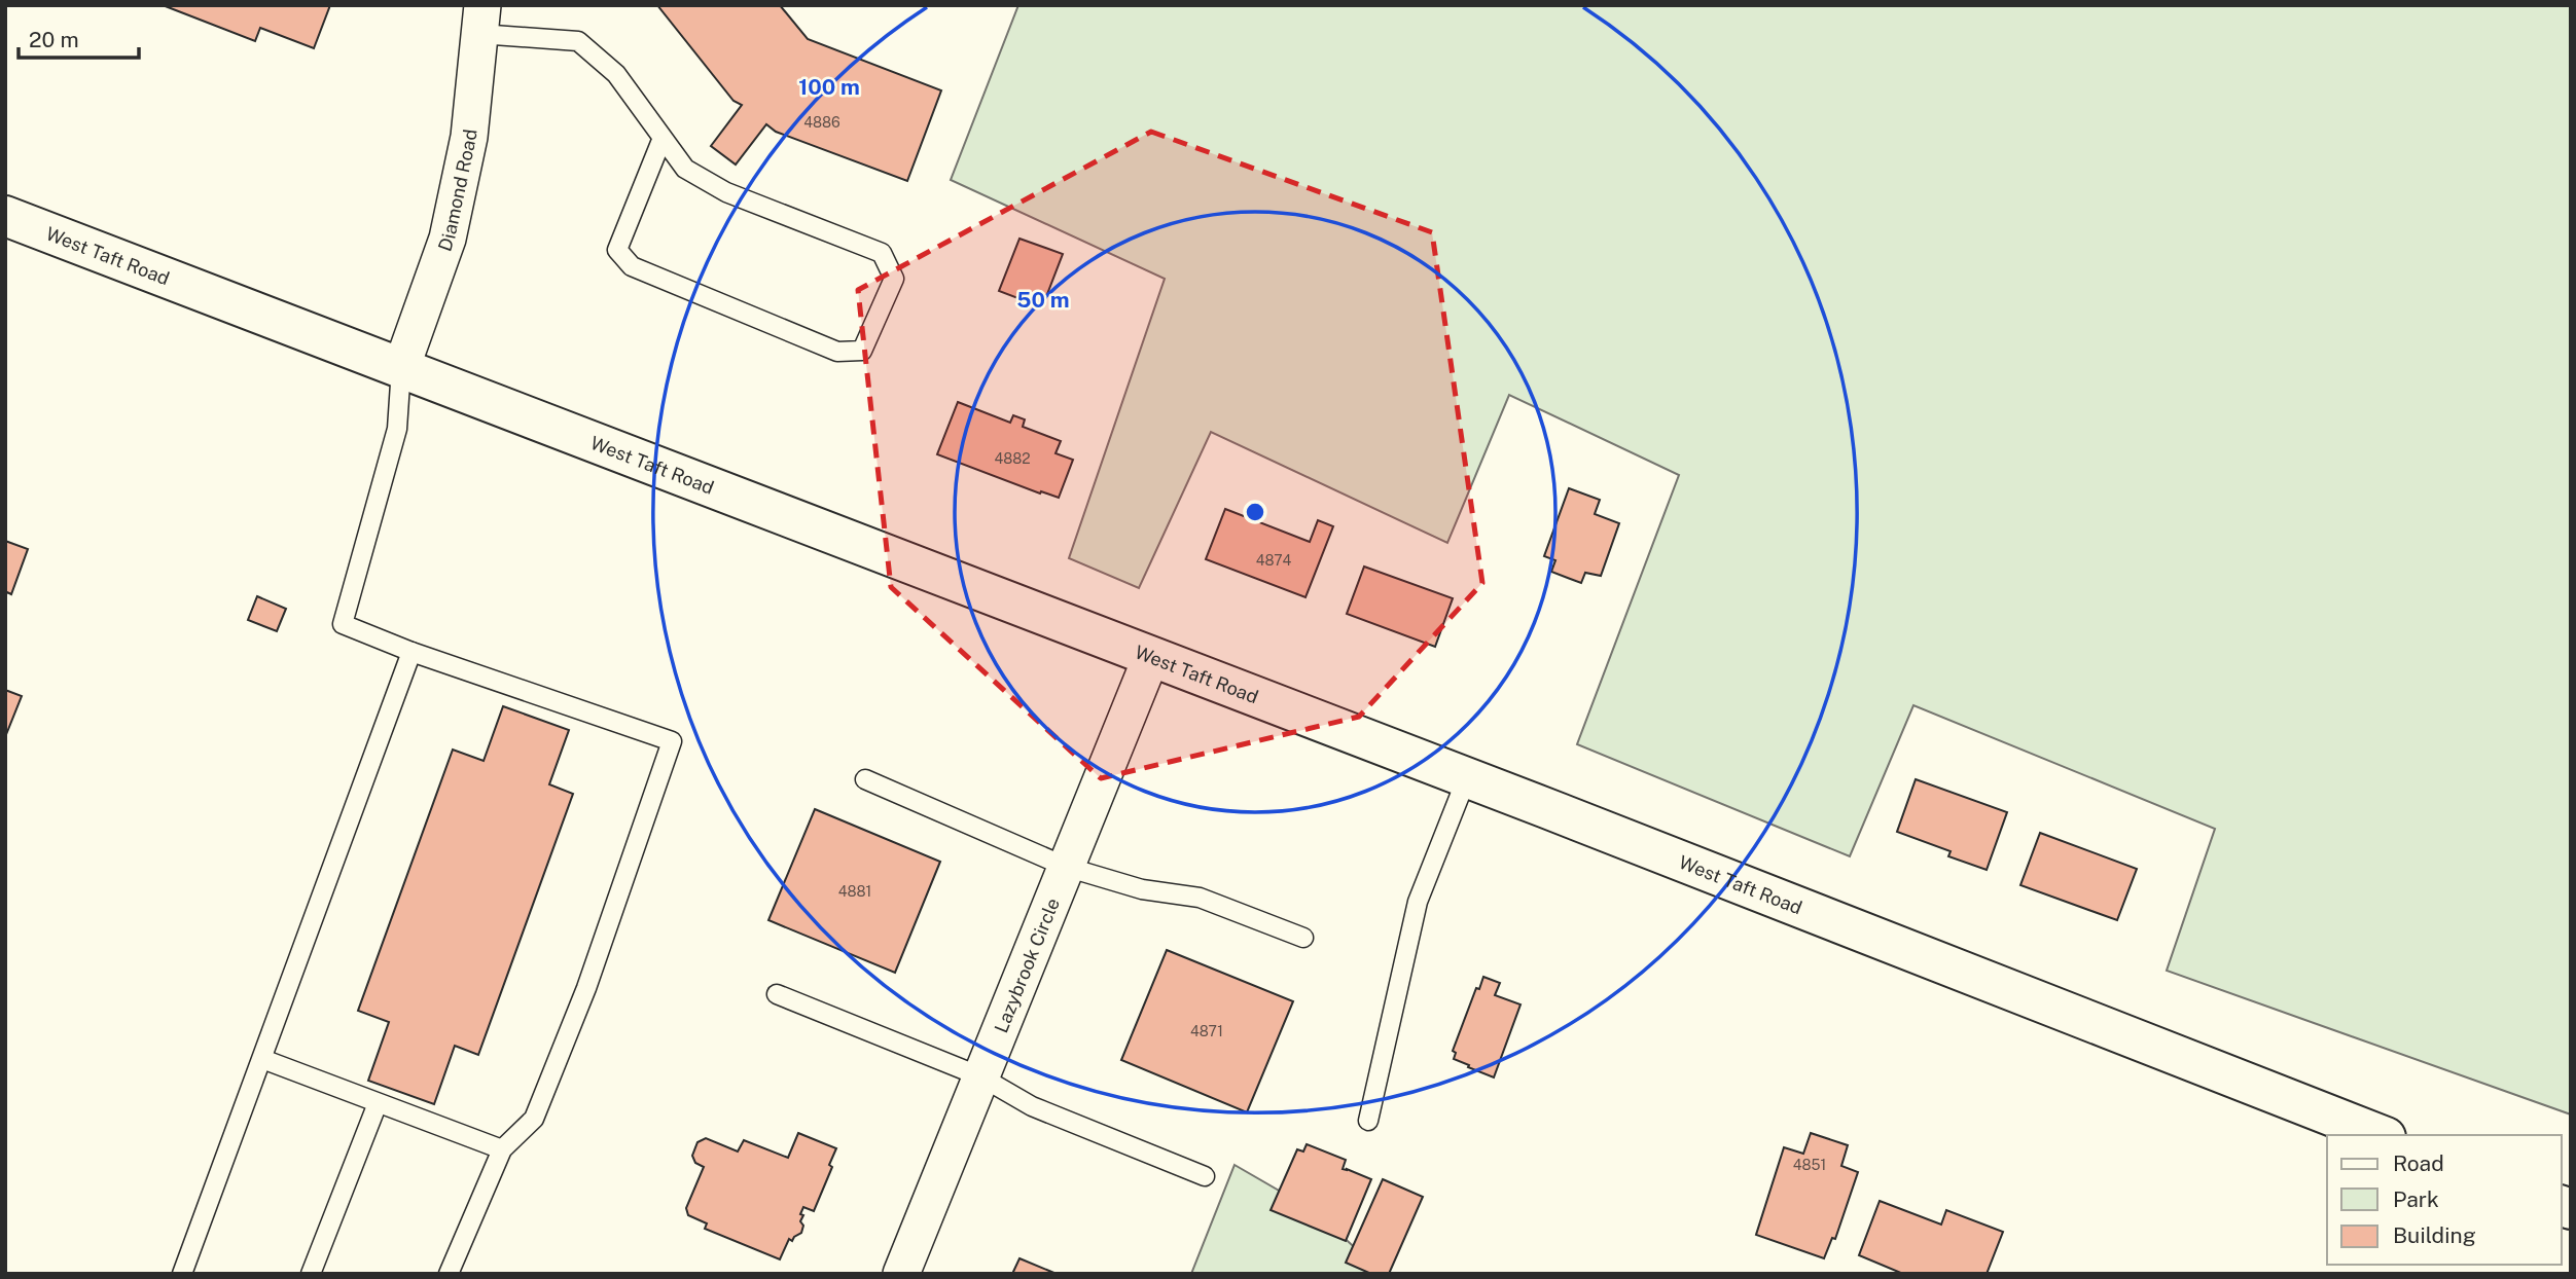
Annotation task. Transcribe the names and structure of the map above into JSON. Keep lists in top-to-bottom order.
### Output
{
  "streets": {
    "main road": ["West Taft Road"],
    "street": ["Diamond Road", "Lazybrook Circle"]
  },
  "crossings": [
    ["Diamond Road", "West Taft Road"],
    ["West Taft Road", "Lazybrook Circle"]
  ],
  "house_numbers": [
    "4886",
    "4882",
    "4874",
    "4881",
    "4871",
    "4851"
  ],
  "legend": ["Road", "Park", "Building"],
  "scale_bar": "20 m",
  "rings": ["100 m", "50 m"]
}
